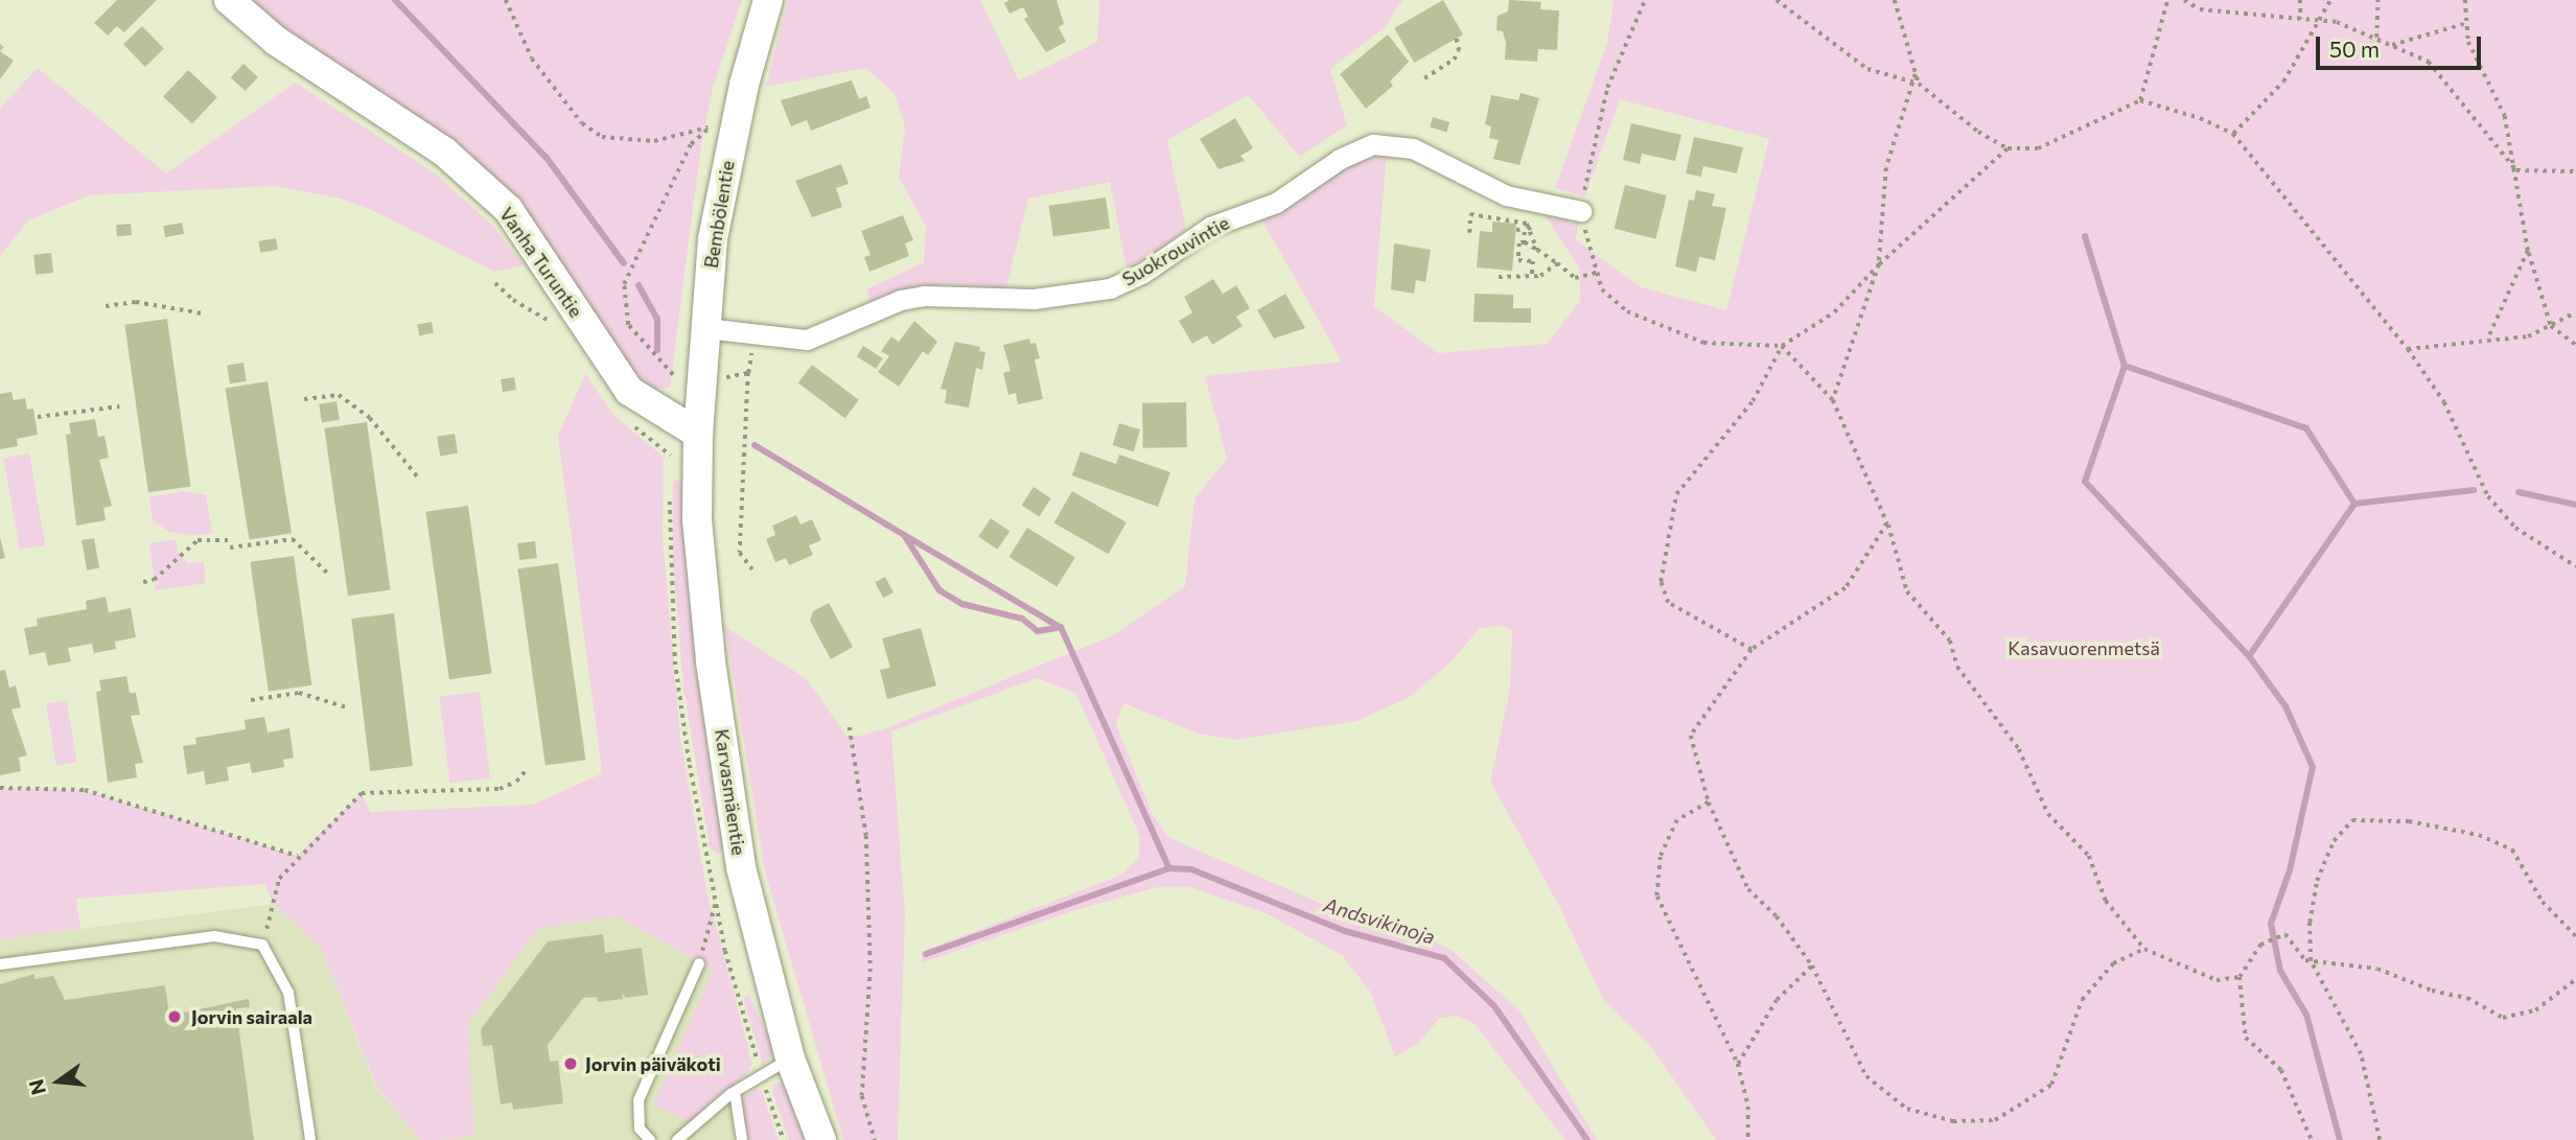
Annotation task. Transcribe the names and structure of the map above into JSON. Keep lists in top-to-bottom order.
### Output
{
  "streets": {
    "main road": ["Bembölentie", "Vanha Turuntie", "Karvasmäentie"],
    "street": ["Suokrouvintie"]
  },
  "crossings": [
    ["Bembölentie", "Suokrouvintie"],
    ["Bembölentie", "Vanha Turuntie"],
    ["Bembölentie", "Karvasmäentie"],
    ["Vanha Turuntie", "Karvasmäentie"]
  ],
  "water": ["Andsvikinoja"],
  "parks": ["Kasavuorenmetsä"],
  "places": ["Jorvin sairaala", "Jorvin päiväkoti"],
  "scale_bar": "50 m",
  "north": "left"
}
